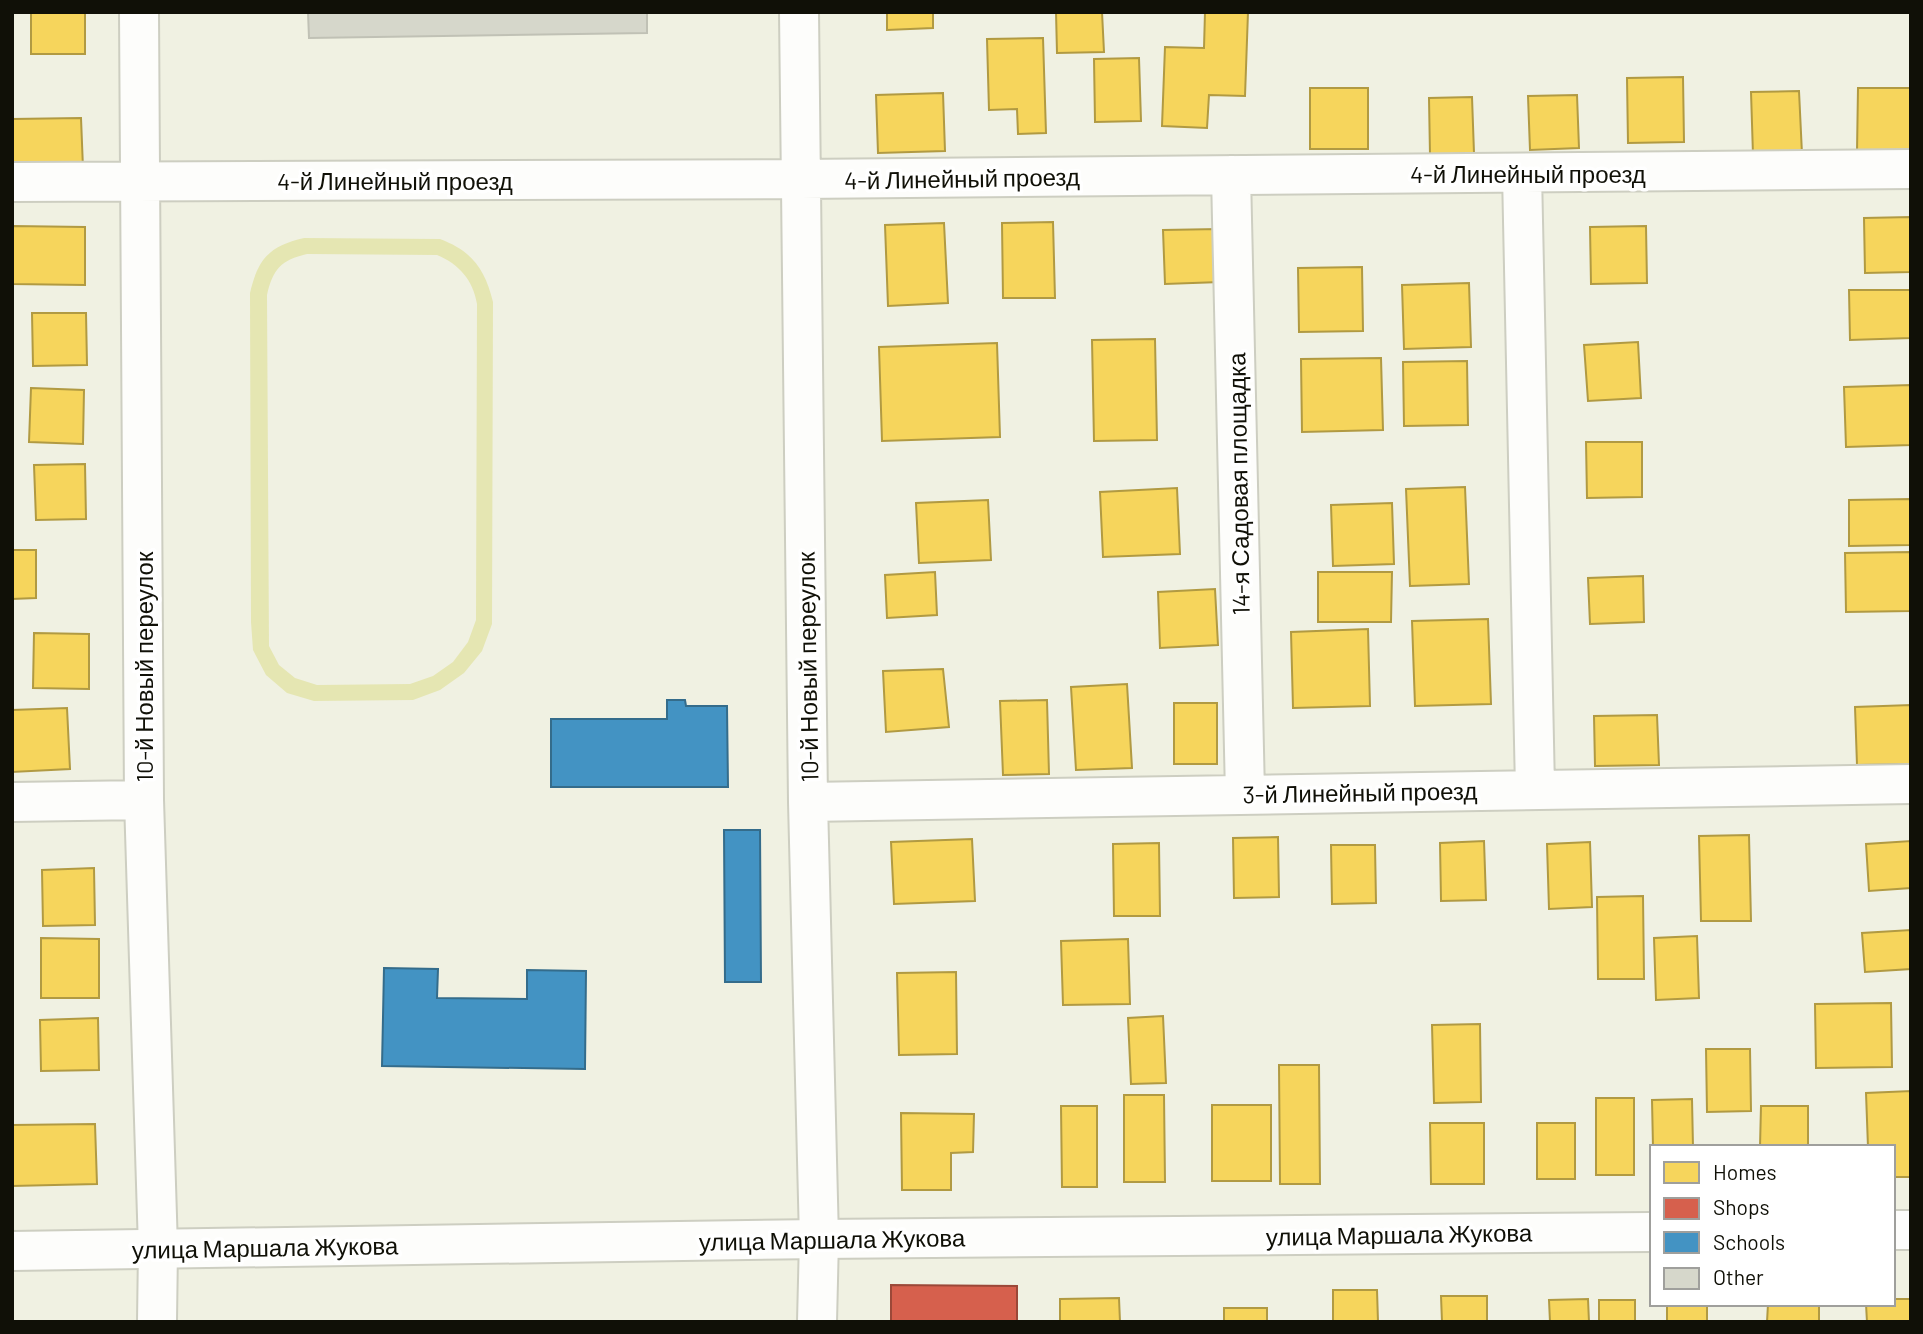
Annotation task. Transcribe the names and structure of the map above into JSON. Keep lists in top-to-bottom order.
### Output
{
  "streets": {
    "street": [
      "4-й Линейный проезд",
      "14-я Садовая площадка",
      "10-й Новый переулок",
      "3-й Линейный проезд",
      "улица Маршала Жукова"
    ]
  },
  "crossings": [
    ["4-й Линейный проезд", "14-я Садовая площадка"],
    ["4-й Линейный проезд", "10-й Новый переулок"],
    ["14-я Садовая площадка", "3-й Линейный проезд"],
    ["10-й Новый переулок", "3-й Линейный проезд"],
    ["10-й Новый переулок", "улица Маршала Жукова"]
  ],
  "legend": [
    "Homes",
    "Shops",
    "Schools",
    "Other"
  ]
}
